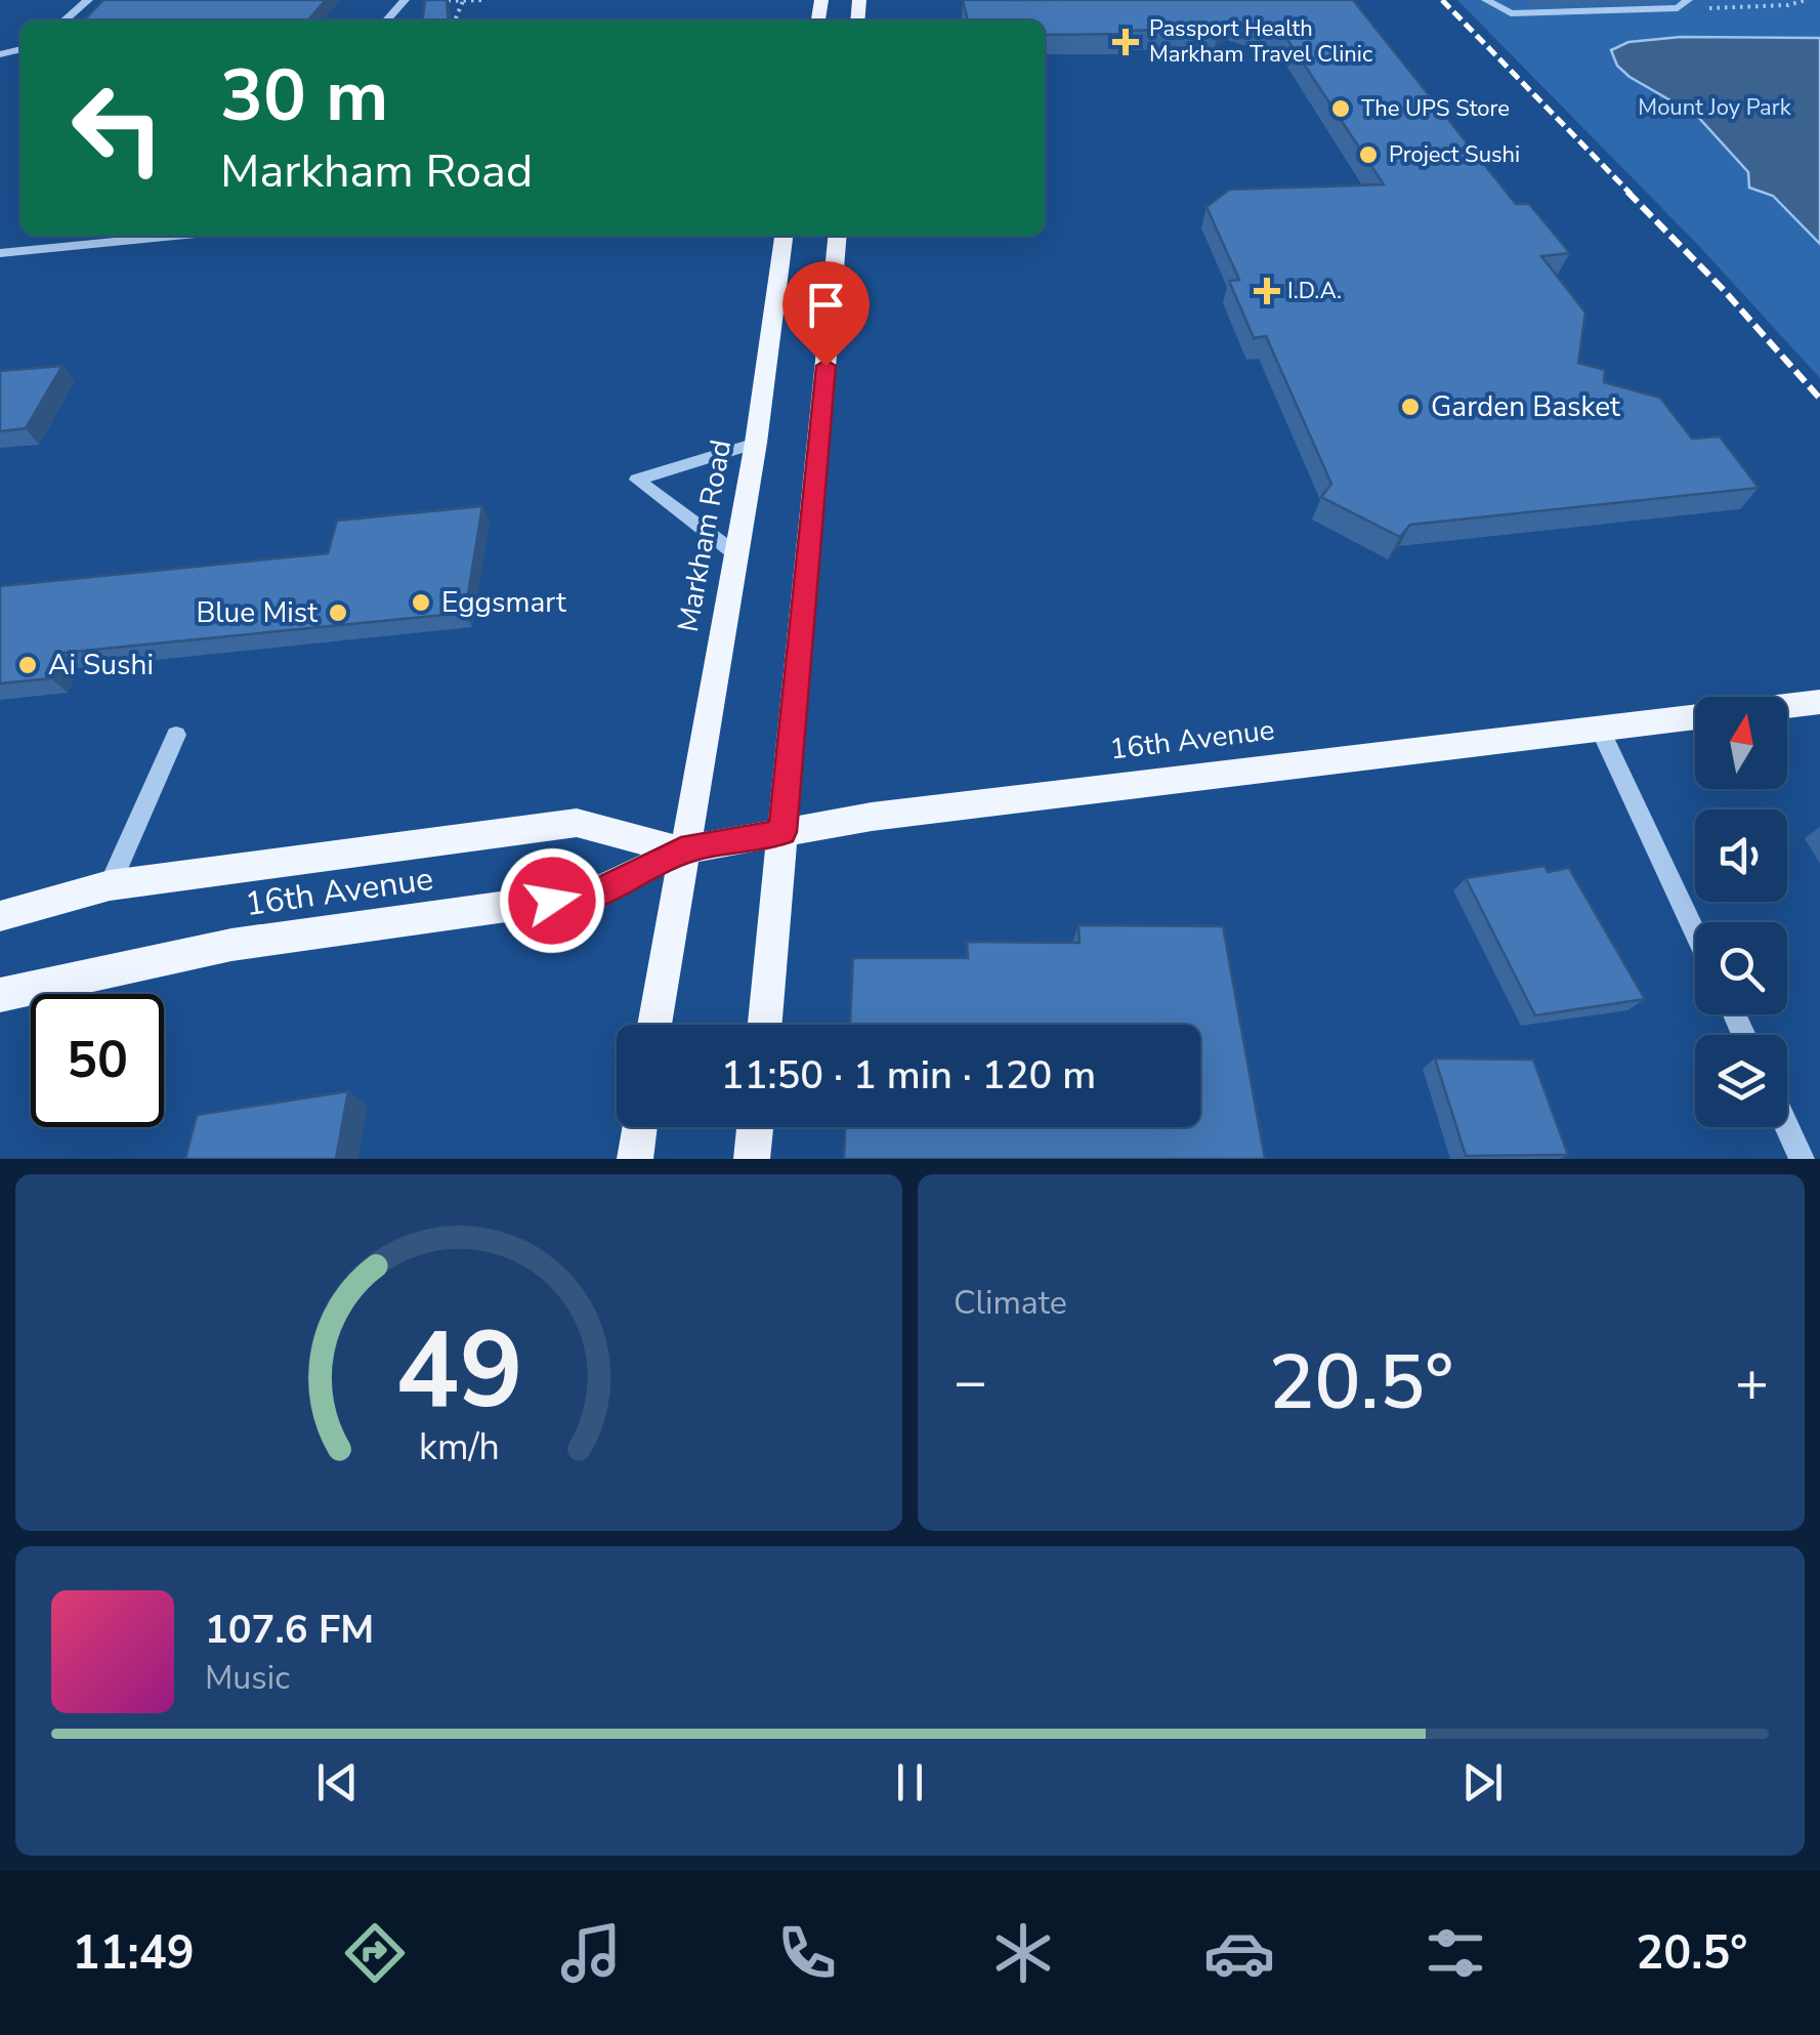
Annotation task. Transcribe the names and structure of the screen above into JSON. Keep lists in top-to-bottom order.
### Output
{
  "streets": {
    "main road": ["Markham Road", "16th Avenue"]
  },
  "crossings": [
    ["Markham Road", "16th Avenue"]
  ],
  "parks": ["Mount Joy Park"],
  "places": {
    "health": ["Passport Health Markham Travel Clinic", "I.D.A."],
    "other": [
      "The UPS Store",
      "Project Sushi",
      "Garden Basket",
      "Eggsmart",
      "Blue Mist",
      "Ai Sushi"
    ]
  },
  "north": "top",
  "page": {
    "turn": ["30 m", "Markham Road"],
    "limit": "50",
    "trip": "11:50 · 1 min · 120 m",
    "tile": "Climate",
    "heat": ["−", "20.5°", "+"],
    "song": ["107.6 FM", "Music"],
    "tabs": ["11:49", "20.5°"],
    "gauge": ["49", "km/h"]
  }
}
